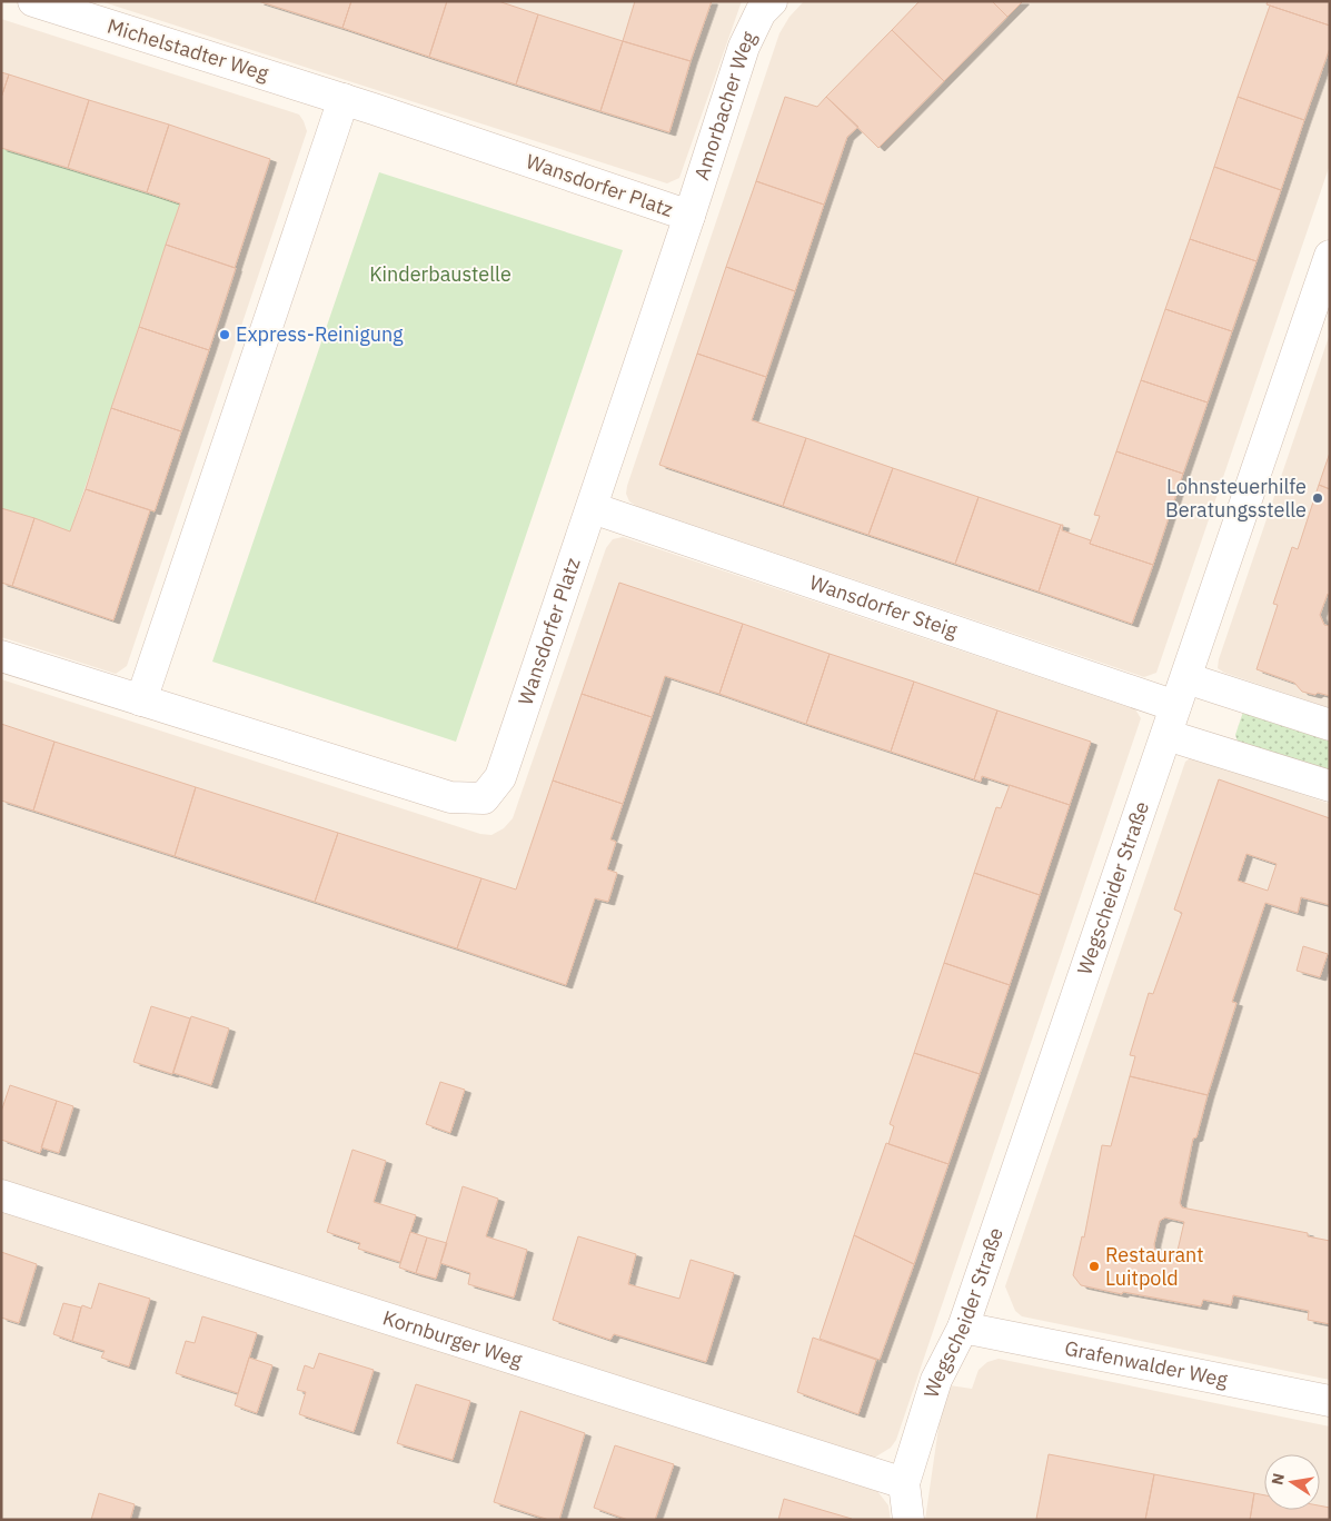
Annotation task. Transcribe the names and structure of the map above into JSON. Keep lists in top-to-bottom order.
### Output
{
  "streets": {
    "street": [
      "Michelstadter Weg",
      "Amorbacher Weg",
      "Wansdorfer Platz",
      "Wansdorfer Steig",
      "Wegscheider Straße",
      "Kornburger Weg",
      "Grafenwalder Weg"
    ]
  },
  "crossings": [
    ["Michelstadter Weg", "Wansdorfer Platz"],
    ["Amorbacher Weg", "Wansdorfer Platz"],
    ["Wansdorfer Platz", "Wansdorfer Steig"],
    ["Wansdorfer Steig", "Wegscheider Straße"],
    ["Wegscheider Straße", "Kornburger Weg"],
    ["Wegscheider Straße", "Grafenwalder Weg"]
  ],
  "parks": ["Kinderbaustelle"],
  "places": ["Express-Reinigung", "Lohnsteuerhilfe Beratungsstelle", "Restaurant Luitpold"],
  "north": "left"
}
